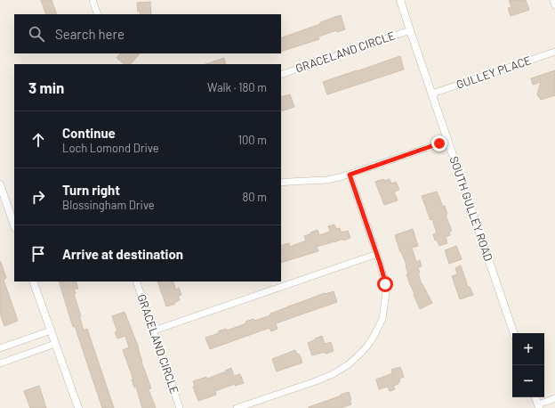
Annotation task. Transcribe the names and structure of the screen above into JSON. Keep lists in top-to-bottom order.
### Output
{
  "streets": {
    "street": ["GRACELAND CIRCLE", "GULLEY PLACE", "SOUTH GULLEY ROAD"]
  },
  "crossings": [
    ["GRACELAND CIRCLE", "SOUTH GULLEY ROAD"],
    ["GULLEY PLACE", "SOUTH GULLEY ROAD"]
  ],
  "page": {
    "search": "Search here",
    "heading": ["3 min", "Walk · 180 m"],
    "list": [
      ["Continue", "Loch Lomond Drive", "100 m"],
      ["Turn right", "Blossingham Drive", "80 m"],
      "Arrive at destination"
    ],
    "map_buttons": ["+", "−"]
  }
}
